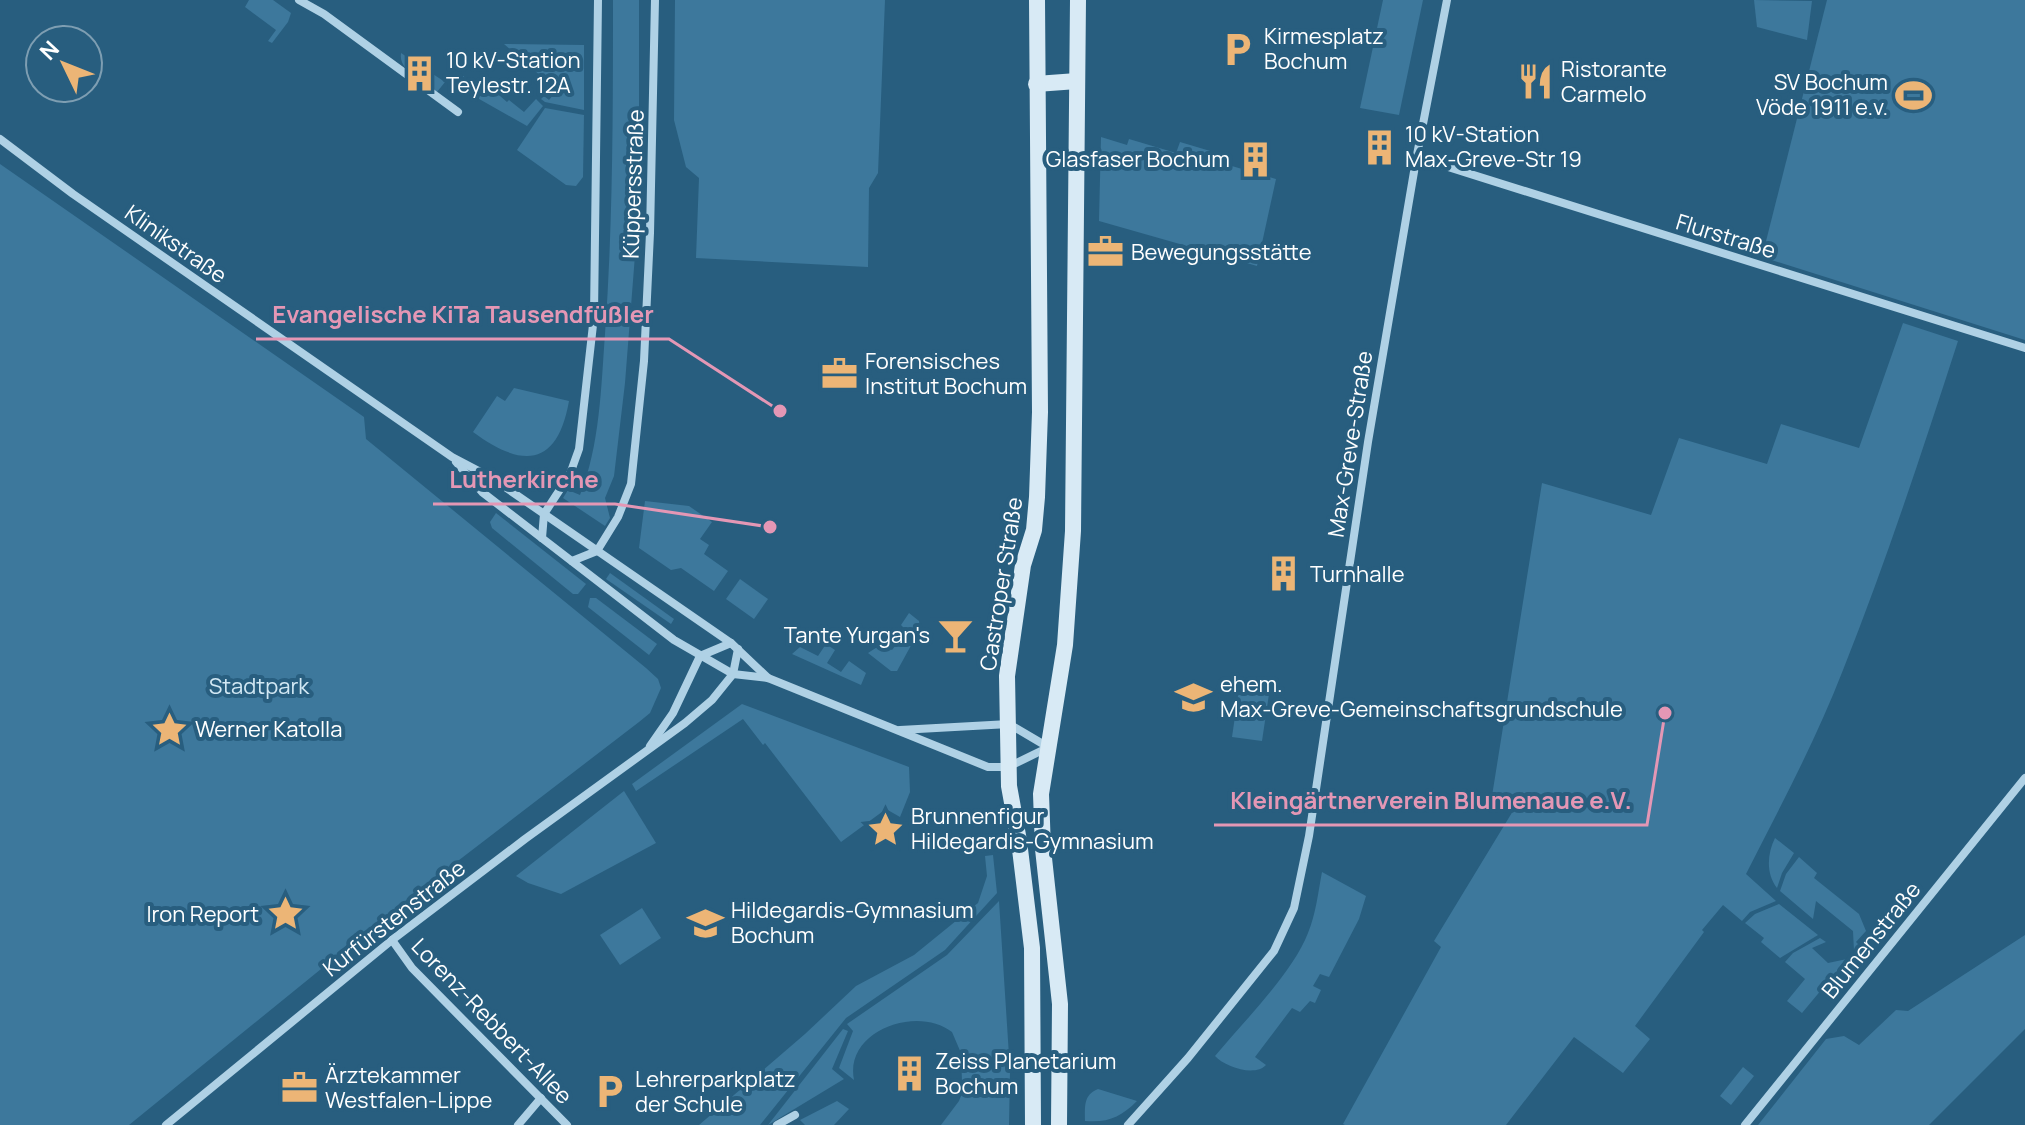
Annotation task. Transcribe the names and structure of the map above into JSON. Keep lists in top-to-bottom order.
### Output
{
  "streets": {
    "main road": ["Castroper Straße"],
    "street": [
      "Küppersstraße",
      "Flurstraße",
      "Klinikstraße",
      "Max-Greve-Straße",
      "Kurfürstenstraße",
      "Blumenstraße",
      "Lorenz-Rebbert-Allee"
    ]
  },
  "crossings": [
    ["Küppersstraße", "Klinikstraße"],
    ["Flurstraße", "Max-Greve-Straße"],
    ["Klinikstraße", "Castroper Straße"],
    ["Klinikstraße", "Kurfürstenstraße"],
    ["Kurfürstenstraße", "Lorenz-Rebbert-Allee"]
  ],
  "parks": ["Stadtpark"],
  "places": {
    "parking": ["Kirmesplatz Bochum", "Lehrerparkplatz der Schule"],
    "building": [
      "10 kV-Station Teylestr. 12A",
      "10 kV-Station Max-Greve-Str 19",
      "Glasfaser Bochum",
      "Turnhalle",
      "Zeiss Planetarium Bochum"
    ],
    "restaurant": ["Ristorante Carmelo"],
    "sports": ["SV Bochum Vöde 1911 e.v."],
    "office": ["Bewegungsstätte", "Forensisches Institut Bochum", "Ärztekammer Westfalen-Lippe"],
    "other": ["Evangelische KiTa Tausendfüßler", "Lutherkirche", "Kleingärtnerverein Blumenaue e.V."],
    "bar": ["Tante Yurgan's"],
    "school or university": ["ehem. Max-Greve-Gemeinschaftsgrundschule", "Hildegardis-Gymnasium Bochum"],
    "place": ["Werner Katolla", "Brunnenfigur Hildegardis-Gymnasium", "Iron Report"]
  },
  "north": "top left"
}
